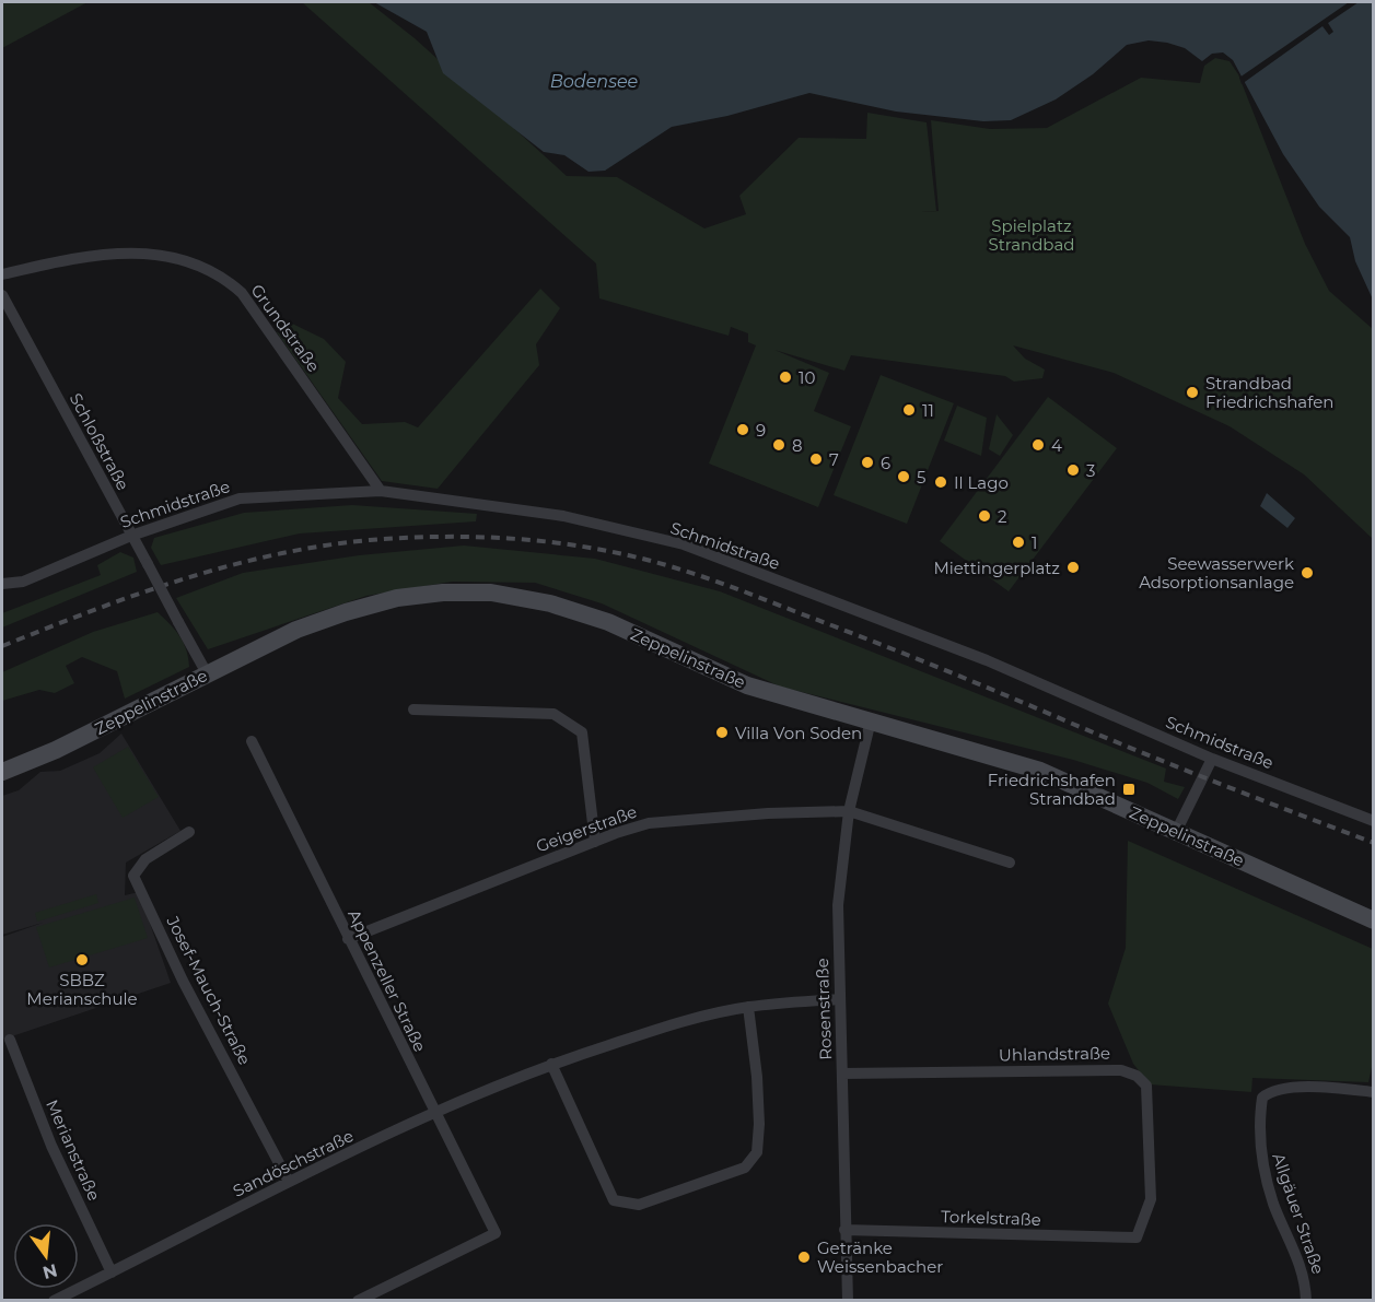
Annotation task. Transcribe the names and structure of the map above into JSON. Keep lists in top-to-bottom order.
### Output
{
  "streets": {
    "main road": ["Zeppelinstraße"],
    "street": [
      "Grundstraße",
      "Schloßstraße",
      "Schmidstraße",
      "Geigerstraße",
      "Appenzeller Straße",
      "Josef-Mauch-Straße",
      "Rosenstraße",
      "Uhlandstraße",
      "Merianstraße",
      "Sandöschstraße",
      "Allgäuer Straße",
      "Torkelstraße"
    ]
  },
  "crossings": [
    ["Grundstraße", "Schmidstraße"],
    ["Schloßstraße", "Schmidstraße"],
    ["Schloßstraße", "Zeppelinstraße"],
    ["Zeppelinstraße", "Rosenstraße"],
    ["Geigerstraße", "Appenzeller Straße"],
    ["Geigerstraße", "Rosenstraße"],
    ["Appenzeller Straße", "Sandöschstraße"],
    ["Josef-Mauch-Straße", "Sandöschstraße"],
    ["Rosenstraße", "Uhlandstraße"],
    ["Rosenstraße", "Sandöschstraße"],
    ["Rosenstraße", "Torkelstraße"],
    ["Uhlandstraße", "Torkelstraße"],
    ["Merianstraße", "Sandöschstraße"]
  ],
  "water": ["Bodensee"],
  "parks": ["Spielplatz Strandbad"],
  "places": {
    "other": [
      "10",
      "Strandbad Friedrichshafen",
      "11",
      "9",
      "8",
      "4",
      "7",
      "6",
      "3",
      "5",
      "Il Lago",
      "2",
      "1",
      "Miettingerplatz",
      "Seewasserwerk Adsorptionsanlage",
      "Villa Von Soden",
      "SBBZ Merianschule",
      "Getränke Weissenbacher"
    ],
    "transit": ["Friedrichshafen Strandbad"]
  },
  "north": "bottom"
}
